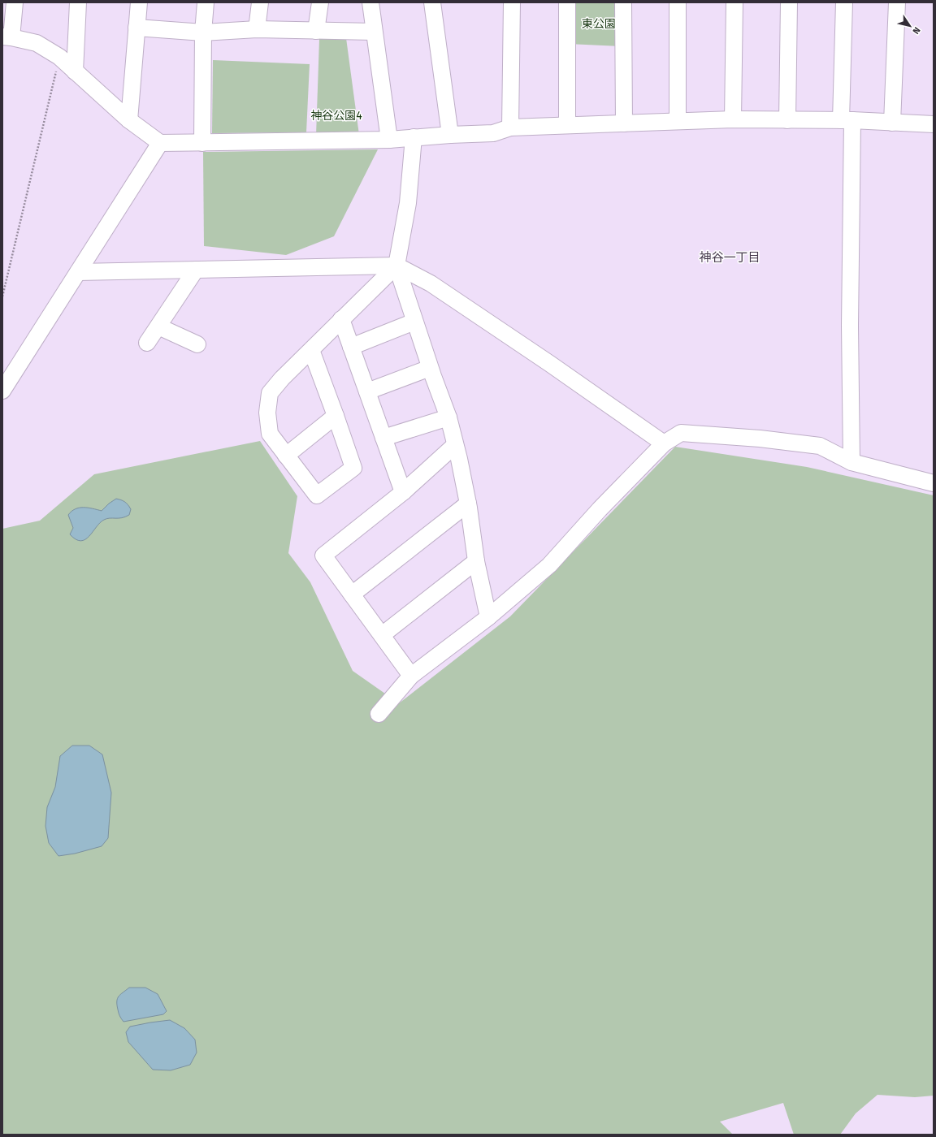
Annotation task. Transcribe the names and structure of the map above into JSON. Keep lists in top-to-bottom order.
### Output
{
  "districts": ["神谷一丁目"],
  "parks": ["東公園", "神谷公園4"],
  "north": "bottom right"
}
